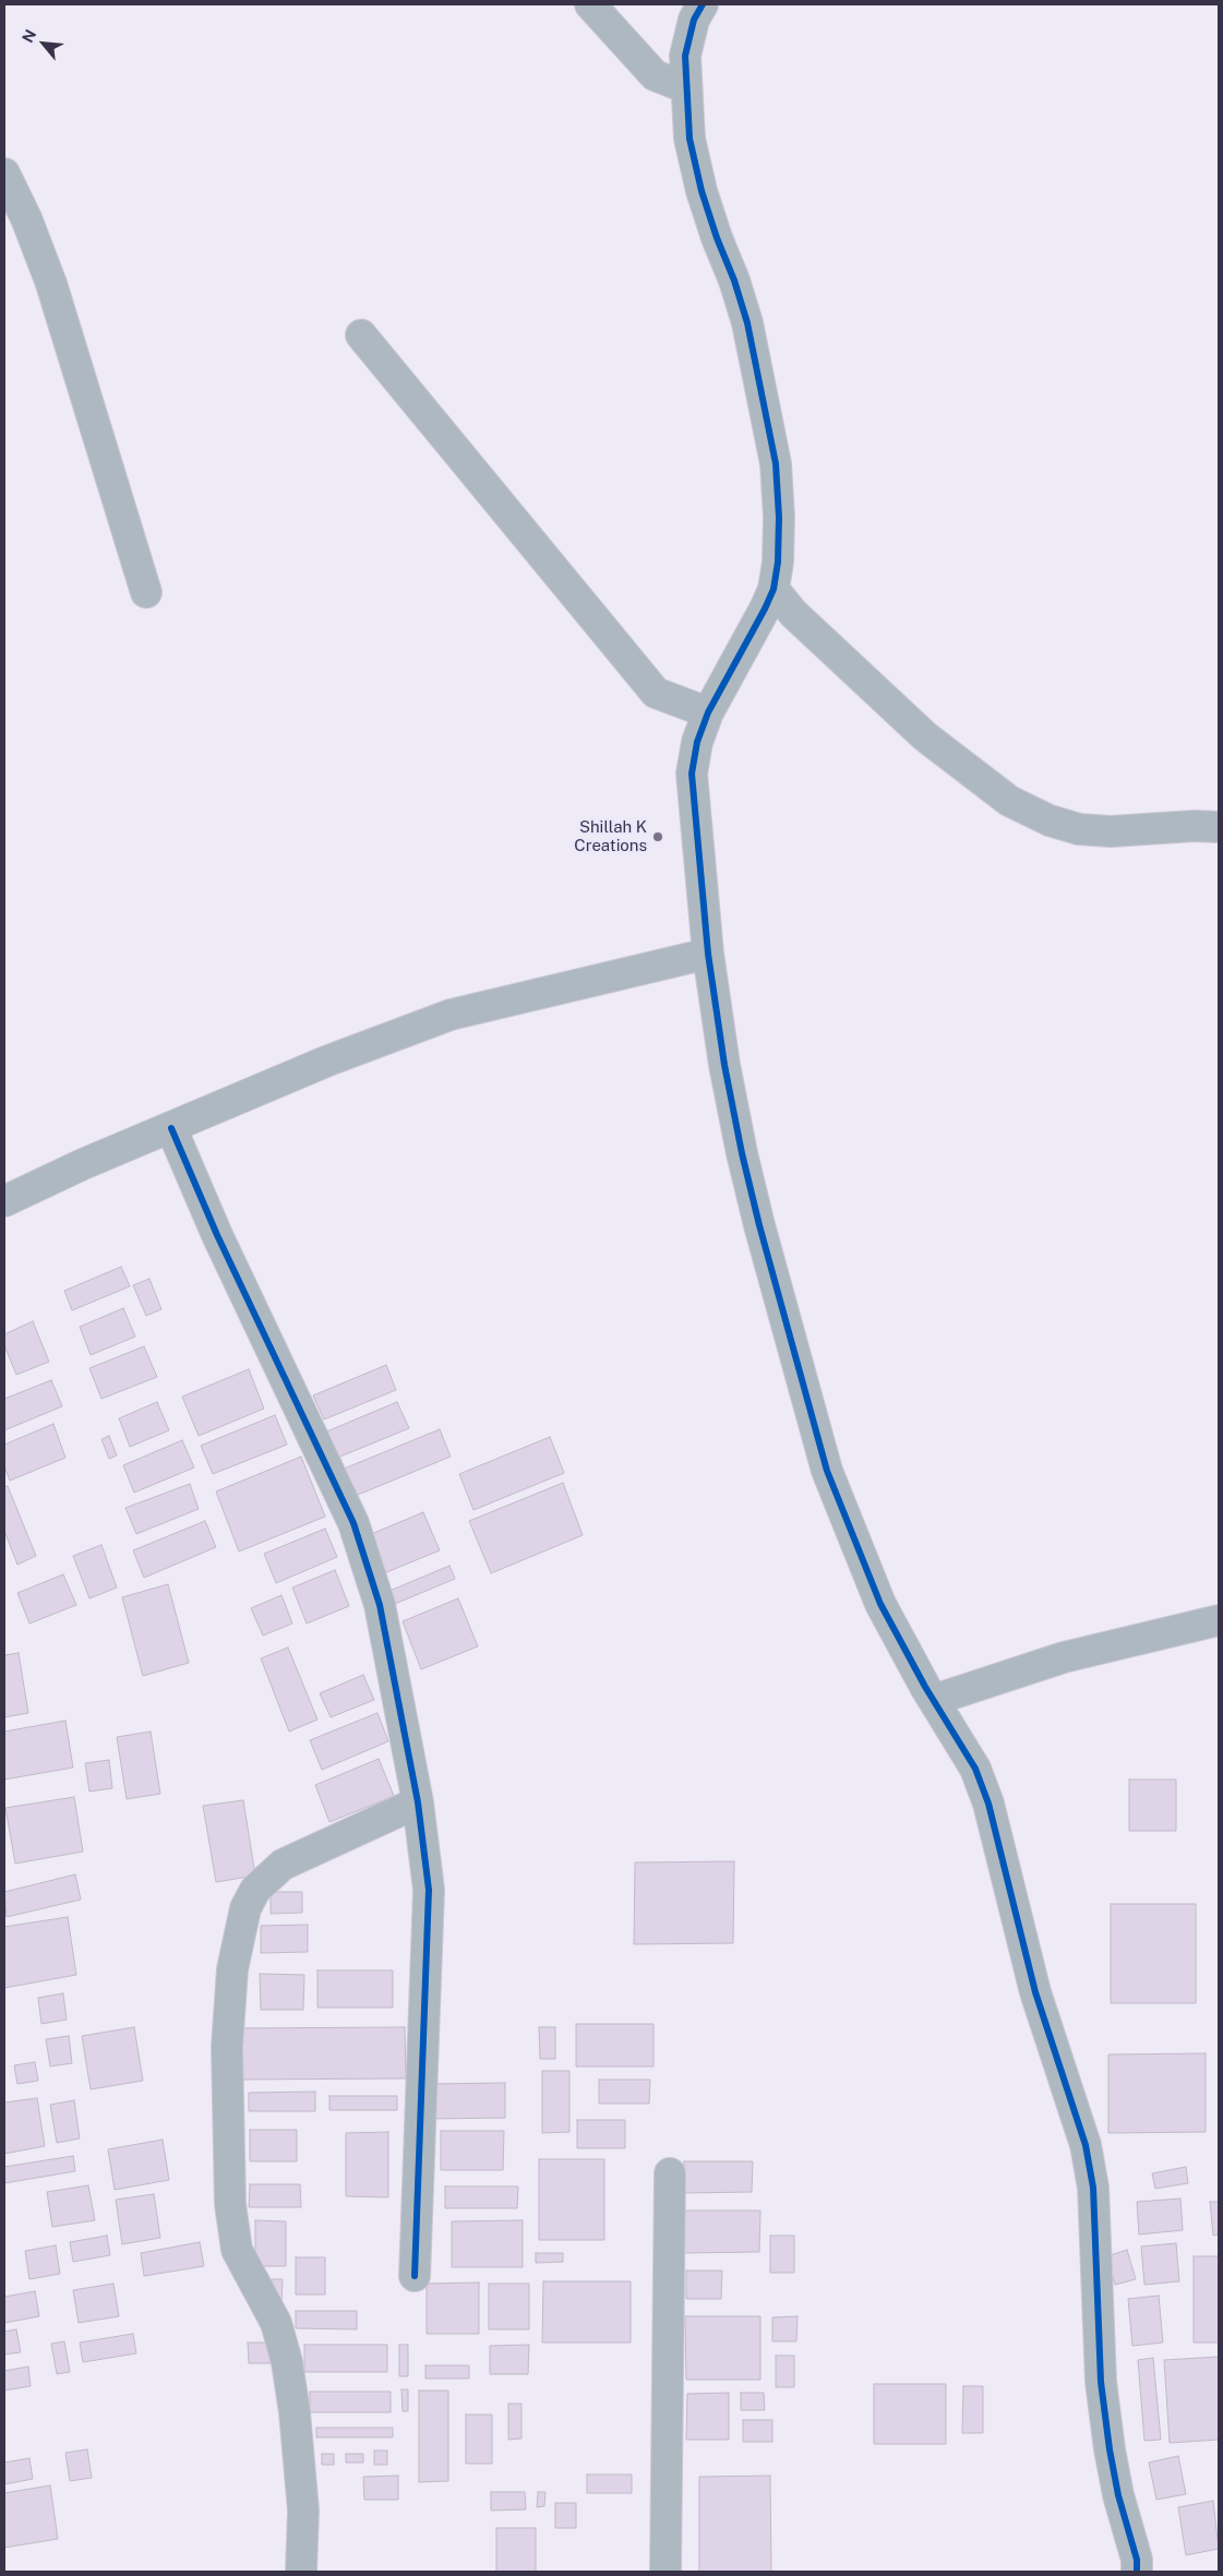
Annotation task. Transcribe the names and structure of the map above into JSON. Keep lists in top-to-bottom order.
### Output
{
  "places": ["Shillah K Creations"],
  "north": "top left"
}
